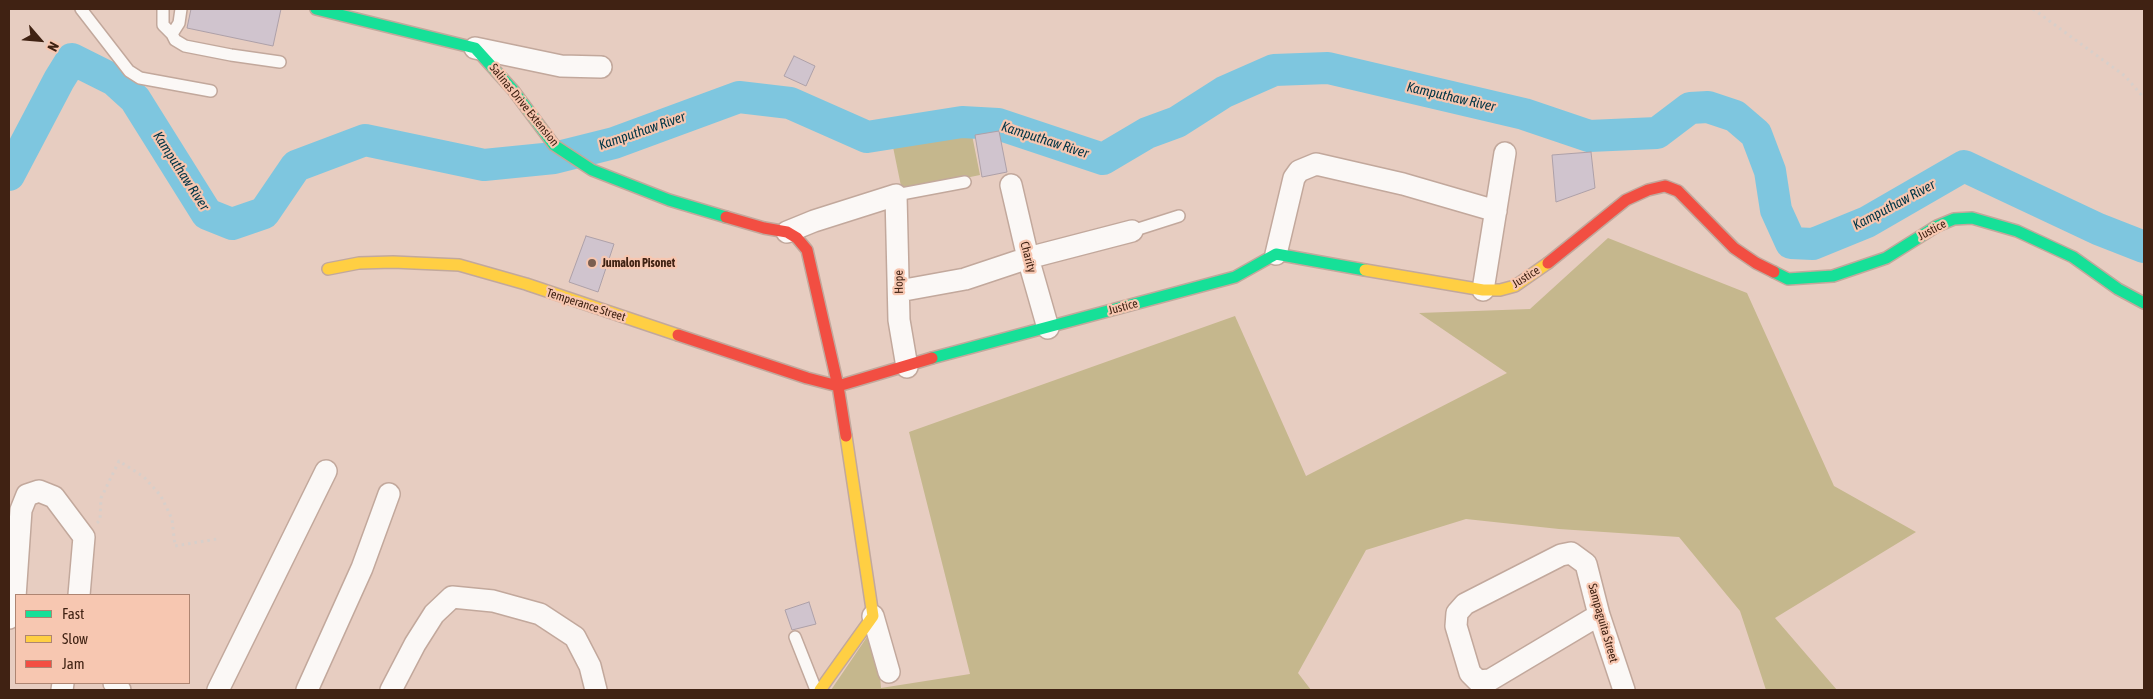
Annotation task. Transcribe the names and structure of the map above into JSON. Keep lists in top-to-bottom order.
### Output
{
  "streets": {
    "street": [
      "Salinas Drive Extension",
      "Justice",
      "Charity",
      "Hope",
      "Temperance Street",
      "Sampaguita Street"
    ]
  },
  "crossings": [
    ["Justice", "Charity"],
    ["Justice", "Hope"],
    ["Justice", "Temperance Street"]
  ],
  "water": ["Kamputhaw River"],
  "places": ["Jumalon Pisonet"],
  "legend": ["Fast", "Slow", "Jam"],
  "north": "bottom right"
}
